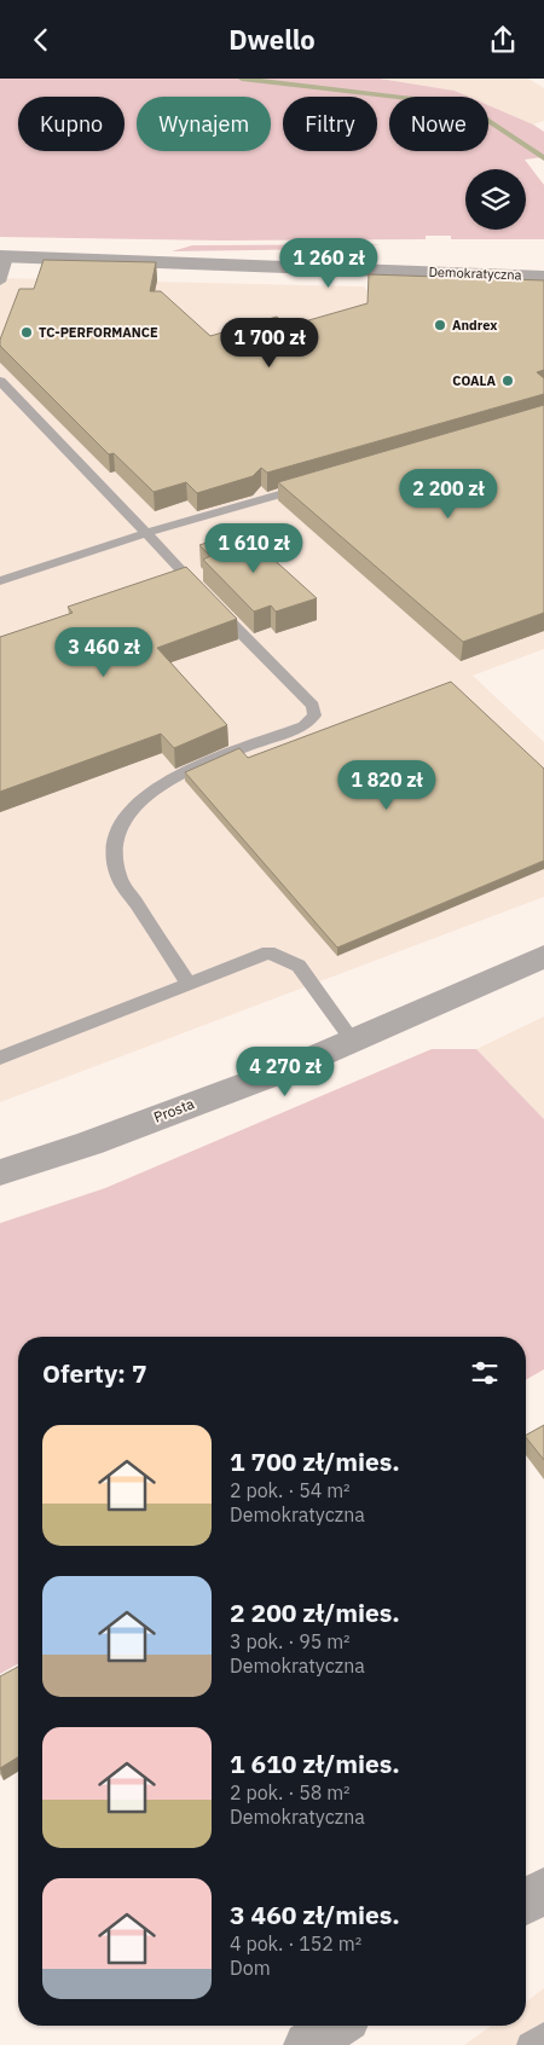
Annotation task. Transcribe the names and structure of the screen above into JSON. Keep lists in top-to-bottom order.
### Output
{
  "streets": {
    "street": ["Demokratyczna", "Prosta"]
  },
  "places": ["Andrex", "TC-PERFORMANCE", "COALA"],
  "page": {
    "header": "Dwello",
    "chip": [
      "Kupno",
      "Wynajem",
      "Filtry",
      "Nowe"
    ],
    "price": [
      "1 260 zł",
      "1 700 zł",
      "2 200 zł",
      "1 610 zł",
      "3 460 zł",
      "1 820 zł",
      "4 270 zł"
    ],
    "heading": "Oferty: 7",
    "list": [
      {
        "name": "1 700 zł/mies.",
        "note": "2 pok. · 54 m² · Demokratyczna"
      },
      {
        "name": "2 200 zł/mies.",
        "note": "3 pok. · 95 m² · Demokratyczna"
      },
      {
        "name": "1 610 zł/mies.",
        "note": "2 pok. · 58 m² · Demokratyczna"
      },
      {
        "name": "3 460 zł/mies.",
        "note": "4 pok. · 152 m² · Dom"
      }
    ]
  }
}
